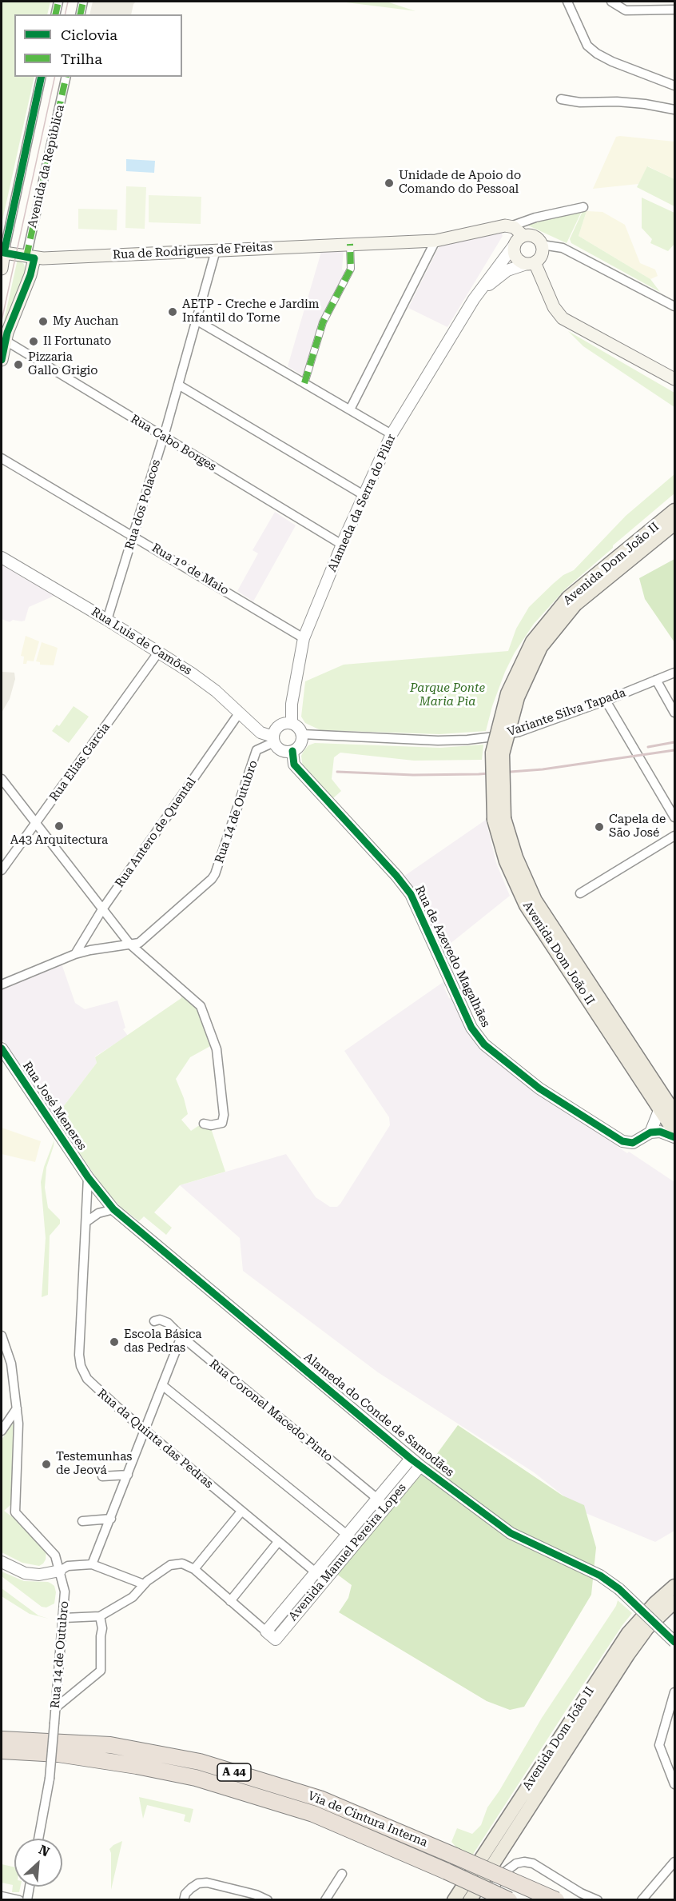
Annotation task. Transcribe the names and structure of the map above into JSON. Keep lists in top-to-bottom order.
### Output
{
  "streets": {
    "highway": ["A 44", "Via de Cintura Interna"],
    "main road": ["Avenida da República", "Rua de Rodrigues de Freitas", "Avenida Dom João II"],
    "street": [
      "Rua Cabo Borges",
      "Alameda da Serra do Pilar",
      "Rua dos Polacos",
      "Rua 1º de Maio",
      "Rua Luis de Camões",
      "Variante Silva Tapada",
      "Rua Elias Garcia",
      "Rua 14 de Outubro",
      "Rua Antero de Quental",
      "Rua de Azevedo Magalhães",
      "Rua José Meneres",
      "Rua Coronel Macedo Pinto",
      "Alameda do Conde de Samodães",
      "Rua da Quinta das Pedras",
      "Avenida Manuel Pereira Lopes"
    ]
  },
  "crossings": [
    ["Avenida da República", "Rua de Rodrigues de Freitas"],
    ["Avenida da República", "Rua Cabo Borges"],
    ["Rua de Rodrigues de Freitas", "Rua dos Polacos"],
    ["Rua Cabo Borges", "Alameda da Serra do Pilar"],
    ["Rua Cabo Borges", "Rua dos Polacos"],
    ["Alameda da Serra do Pilar", "Rua 1º de Maio"],
    ["Alameda da Serra do Pilar", "Rua Luis de Camões"],
    ["Alameda da Serra do Pilar", "Variante Silva Tapada"],
    ["Alameda da Serra do Pilar", "Rua 14 de Outubro"],
    ["Alameda da Serra do Pilar", "Rua de Azevedo Magalhães"],
    ["Rua dos Polacos", "Rua 1º de Maio"],
    ["Rua dos Polacos", "Rua Luis de Camões"],
    ["Rua Luis de Camões", "Variante Silva Tapada"],
    ["Rua Luis de Camões", "Rua Elias Garcia"],
    ["Rua Luis de Camões", "Rua 14 de Outubro"],
    ["Rua Luis de Camões", "Rua Antero de Quental"],
    ["Rua Luis de Camões", "Rua de Azevedo Magalhães"],
    ["Variante Silva Tapada", "Rua 14 de Outubro"],
    ["Variante Silva Tapada", "Rua de Azevedo Magalhães"],
    ["Rua 14 de Outubro", "Rua Antero de Quental"],
    ["Rua 14 de Outubro", "Rua de Azevedo Magalhães"],
    ["Rua José Meneres", "Alameda do Conde de Samodães"],
    ["Rua José Meneres", "Rua da Quinta das Pedras"],
    ["Rua Coronel Macedo Pinto", "Avenida Manuel Pereira Lopes"],
    ["Alameda do Conde de Samodães", "Rua da Quinta das Pedras"],
    ["Alameda do Conde de Samodães", "Avenida Manuel Pereira Lopes"],
    ["Rua da Quinta das Pedras", "Avenida Manuel Pereira Lopes"]
  ],
  "parks": ["Parque Ponte Maria Pia"],
  "places": [
    "Unidade de Apoio do Comando do Pessoal",
    "AETP - Creche e Jardim Infantil do Torne",
    "My Auchan",
    "Il Fortunato",
    "Pizzaria Gallo Grigio",
    "A43 Arquitectura",
    "Capela de São José",
    "Escola Básica das Pedras",
    "Testemunhas de Jeová"
  ],
  "legend": ["Ciclovia", "Trilha"],
  "north": "top right"
}
